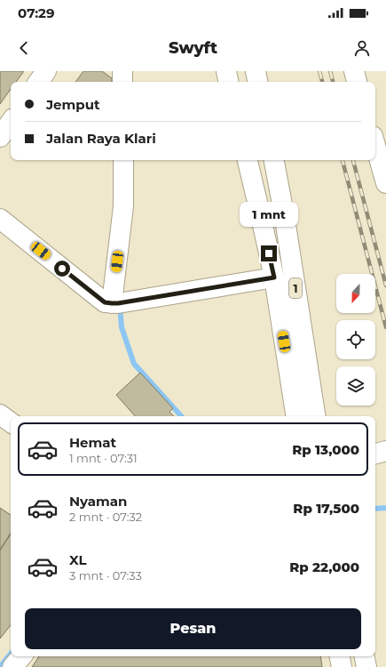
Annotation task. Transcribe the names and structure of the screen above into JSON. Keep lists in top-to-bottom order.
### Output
{
  "streets": {
    "main road": ["1"]
  },
  "north": "bottom",
  "page": {
    "status": "07:29",
    "header": "Swyft",
    "banner": ["Jemput", "Jalan Raya Klari"],
    "bubble": "1 mnt",
    "list": [
      {
        "name": "Hemat",
        "note": "1 mnt · 07:31",
        "value": "Rp 13,000"
      },
      {
        "name": "Nyaman",
        "note": "2 mnt · 07:32",
        "value": "Rp 17,500"
      },
      {
        "name": "XL",
        "note": "3 mnt · 07:33",
        "value": "Rp 22,000"
      }
    ],
    "buttons": "Pesan"
  }
}
